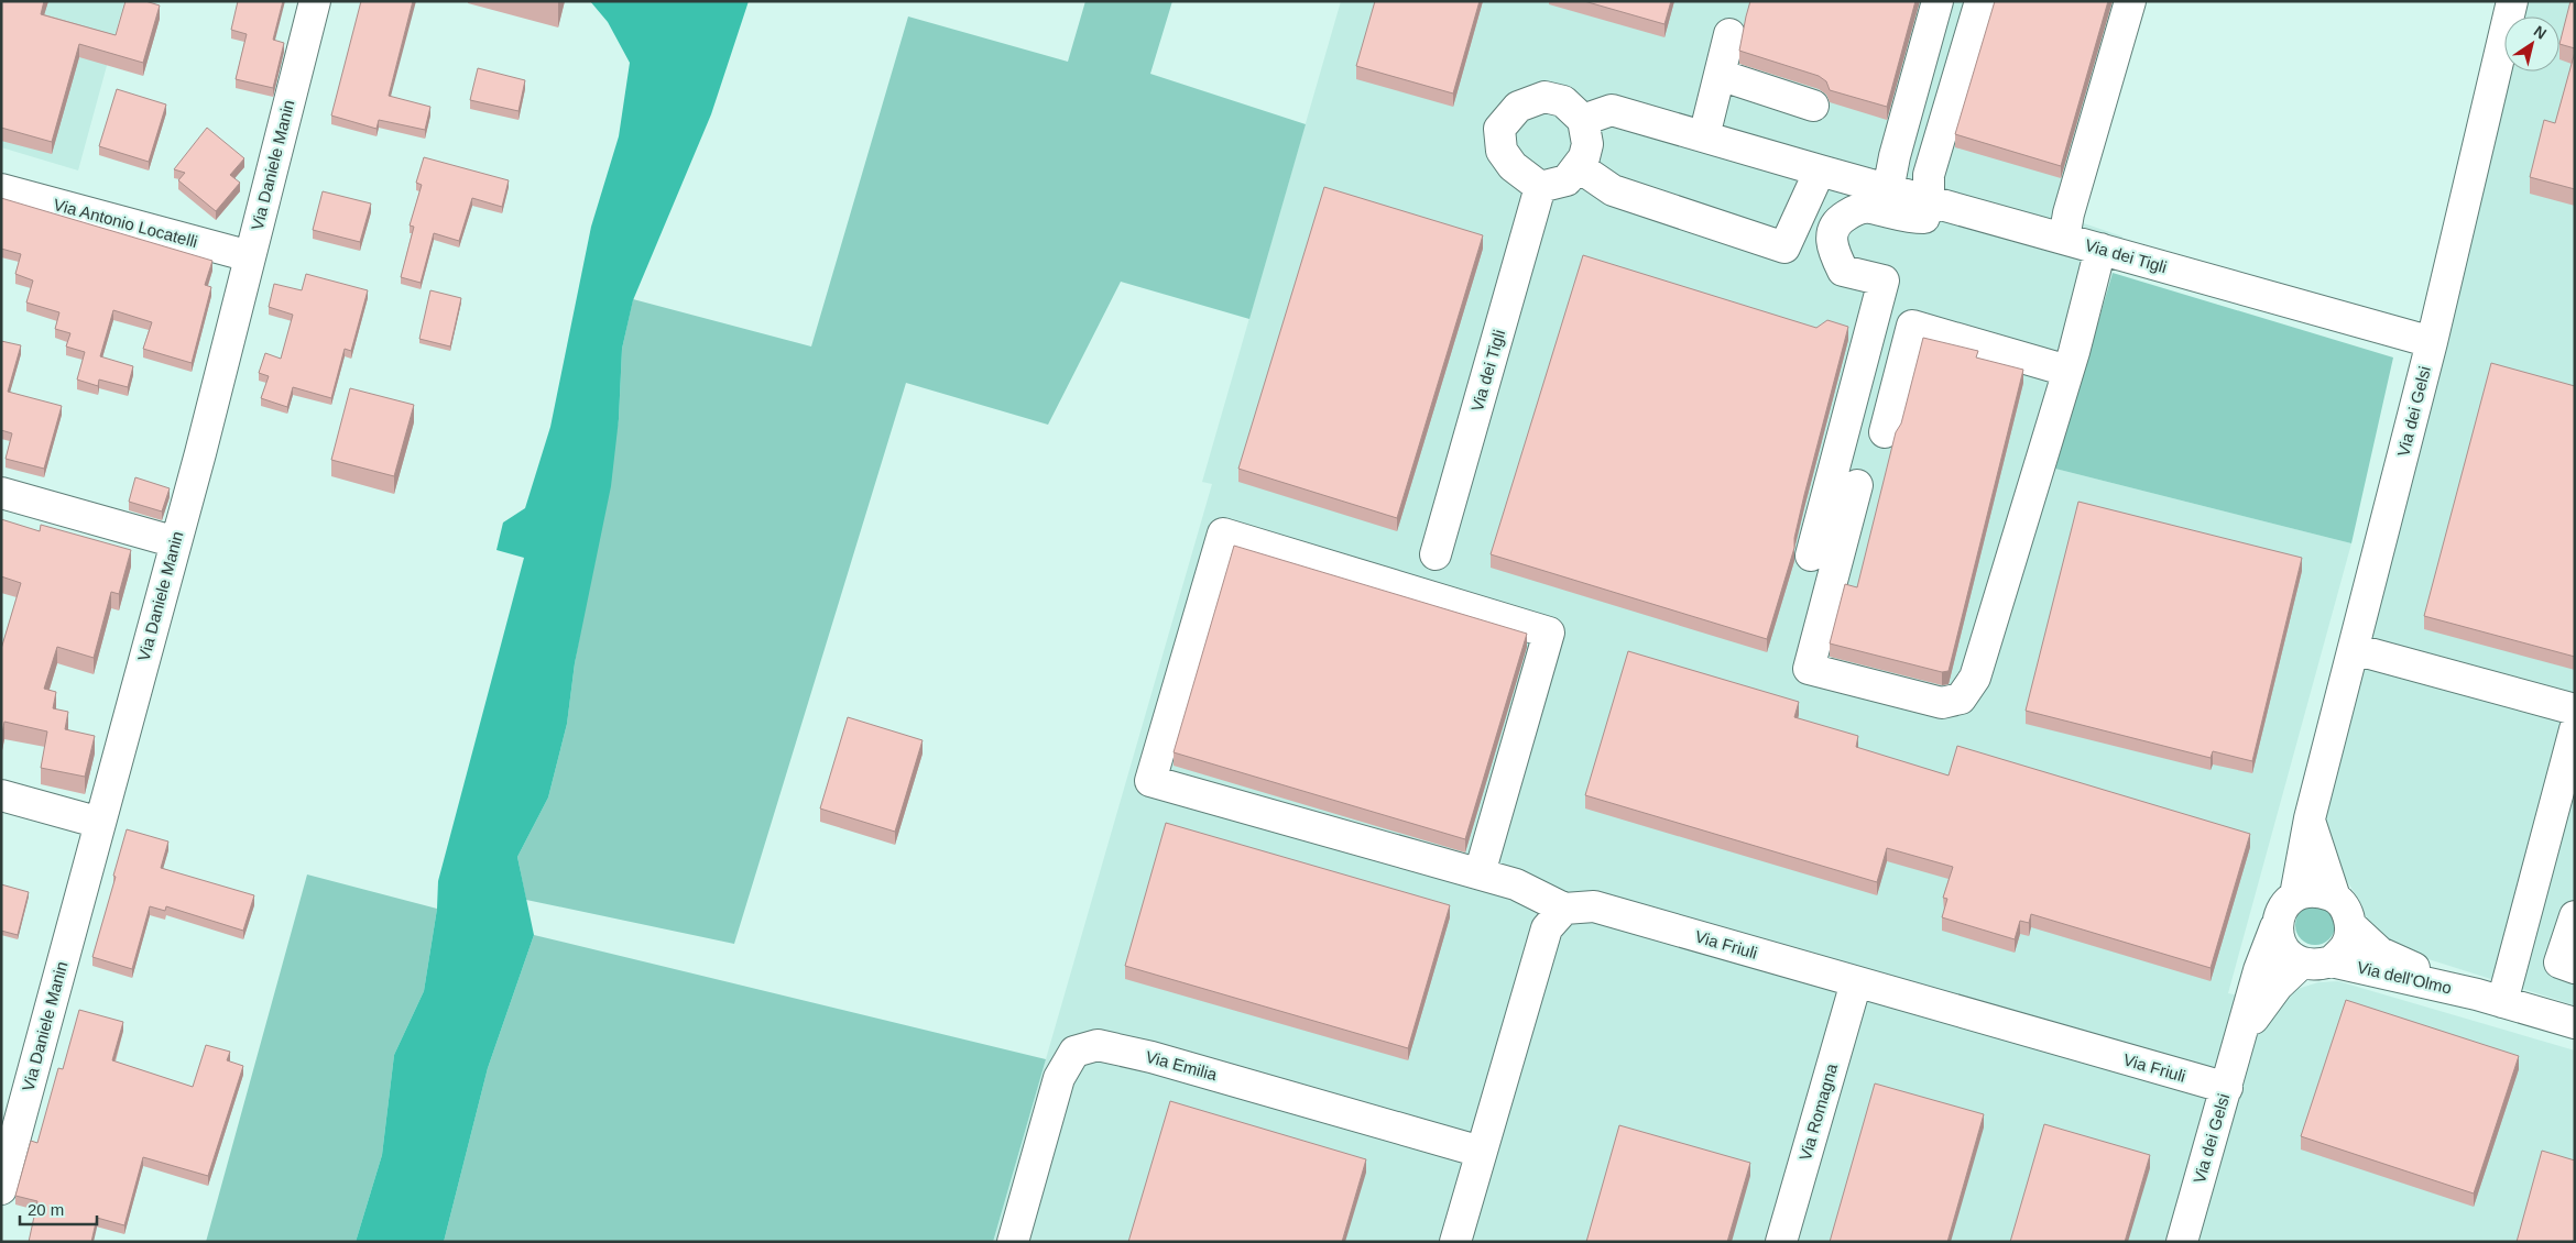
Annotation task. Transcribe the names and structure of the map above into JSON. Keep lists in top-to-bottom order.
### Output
{
  "streets": {
    "street": [
      "Via Daniele Manin",
      "Via Antonio Locatelli",
      "Via dei Tigli",
      "Via dei Gelsi",
      "Via Friuli",
      "Via dell'Olmo",
      "Via Emilia",
      "Via Romagna"
    ]
  },
  "crossings": [
    ["Via Daniele Manin", "Via Antonio Locatelli"],
    ["Via dei Tigli", "Via dei Gelsi"],
    ["Via dei Gelsi", "Via Friuli"],
    ["Via dei Gelsi", "Via dell'Olmo"],
    ["Via Friuli", "Via Romagna"]
  ],
  "scale_bar": "20 m",
  "north": "top right"
}
